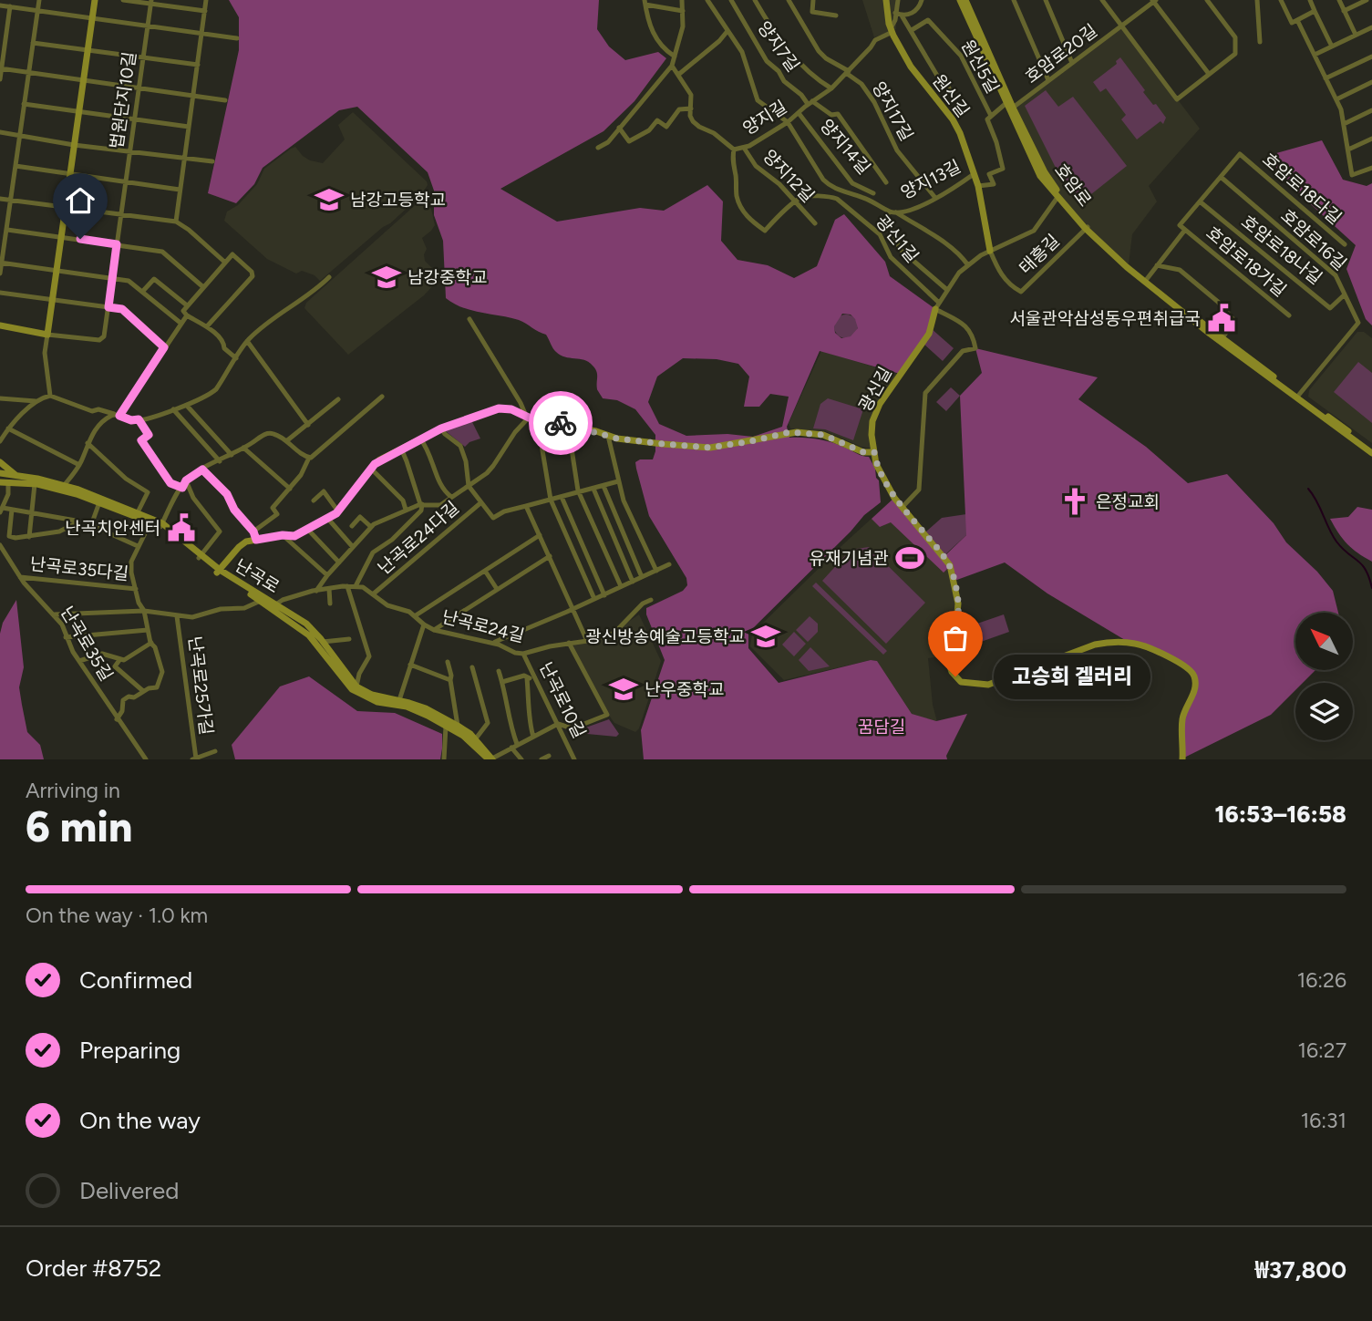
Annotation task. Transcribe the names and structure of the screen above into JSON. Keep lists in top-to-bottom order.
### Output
{
  "streets": {
    "street": [
      "양지7길",
      "호암로20길",
      "원신5길",
      "원신길",
      "법원단지10길",
      "양지17길",
      "양지길",
      "양지14길",
      "양지12길",
      "양지13길",
      "호암로",
      "호암로18다길",
      "광신1길",
      "호암로16길",
      "호암로18나길",
      "태흥길",
      "호암로18가길",
      "광신길",
      "난곡로24다길",
      "난곡로35다길",
      "난곡로",
      "난곡로24길",
      "난곡로35길",
      "난곡로25가길",
      "난곡로10길"
    ]
  },
  "crossings": [
    ["양지7길", "양지길"],
    ["호암로20길", "원신5길"],
    ["호암로20길", "호암로"],
    ["원신길", "양지길"],
    ["원신길", "양지13길"],
    ["원신길", "태흥길"],
    ["원신길", "광신길"],
    ["양지17길", "양지길"],
    ["양지17길", "양지13길"],
    ["양지길", "양지14길"],
    ["양지길", "양지12길"],
    ["양지길", "양지13길"],
    ["양지12길", "광신1길"],
    ["호암로", "호암로16길"],
    ["호암로", "태흥길"],
    ["호암로", "광신길"],
    ["호암로18다길", "호암로16길"],
    ["광신1길", "광신길"],
    ["호암로16길", "호암로18나길"],
    ["태흥길", "광신길"],
    ["난곡로24다길", "난곡로24길"],
    ["난곡로35다길", "난곡로35길"],
    ["난곡로", "난곡로24길"],
    ["난곡로24길", "난곡로10길"]
  ],
  "parks": ["꿈담길"],
  "places": {
    "school or university": [
      "남강고등학교",
      "남강중학교",
      "광신방송예술고등학교",
      "난우중학교"
    ],
    "public building": ["서울관악삼성동우편취급국", "난곡치안센터"],
    "church": ["은정교회"],
    "sports": ["유재기념관"],
    "other": ["고승희 겔러리"]
  },
  "north": "top left",
  "page": {
    "bubble": "고승희 겔러리",
    "heading": ["6 min", "Arriving in", "16:53–16:58"],
    "panel": ["Order #8752", "₩37,800"],
    "bar": "On the way · 1.0 km",
    "list": [
      ["Confirmed", "16:26"],
      ["Preparing", "16:27"],
      ["On the way", "16:31"],
      "Delivered"
    ]
  }
}
